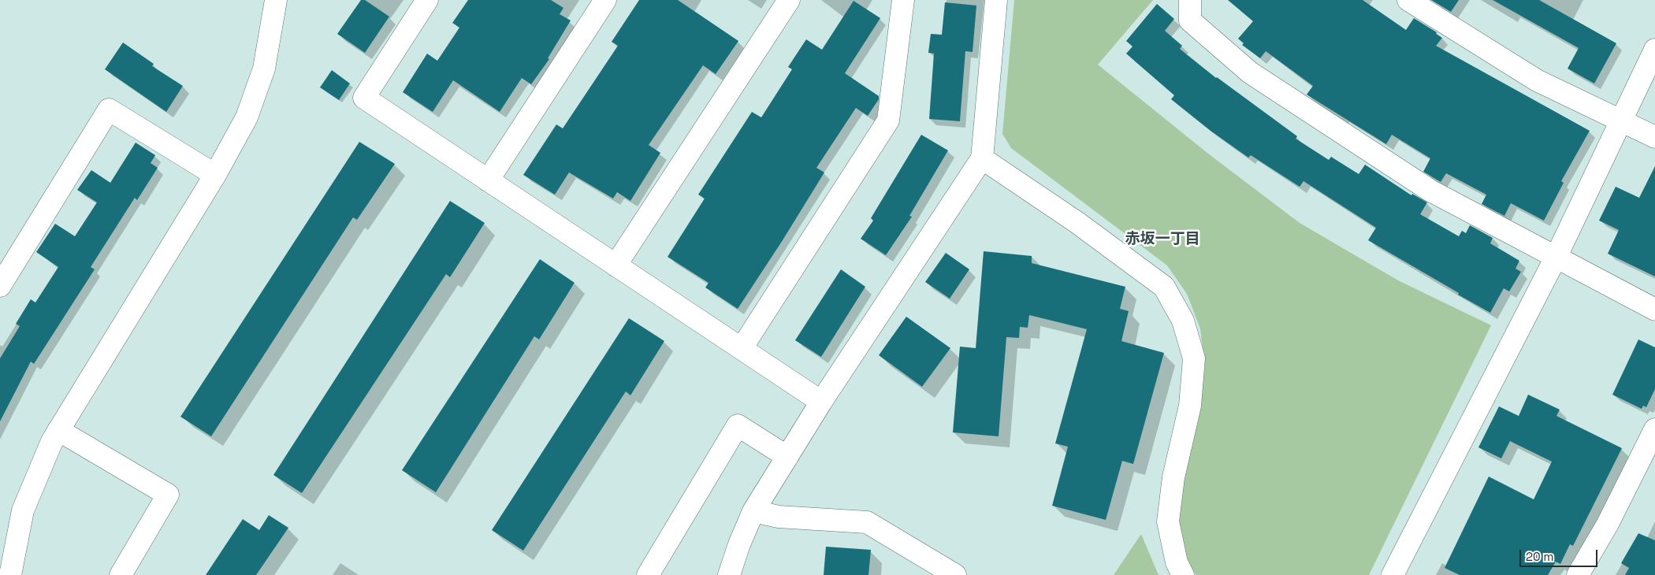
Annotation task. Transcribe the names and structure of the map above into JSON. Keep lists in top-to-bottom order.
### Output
{
  "districts": ["赤坂一丁目"],
  "scale_bar": "20 m"
}
